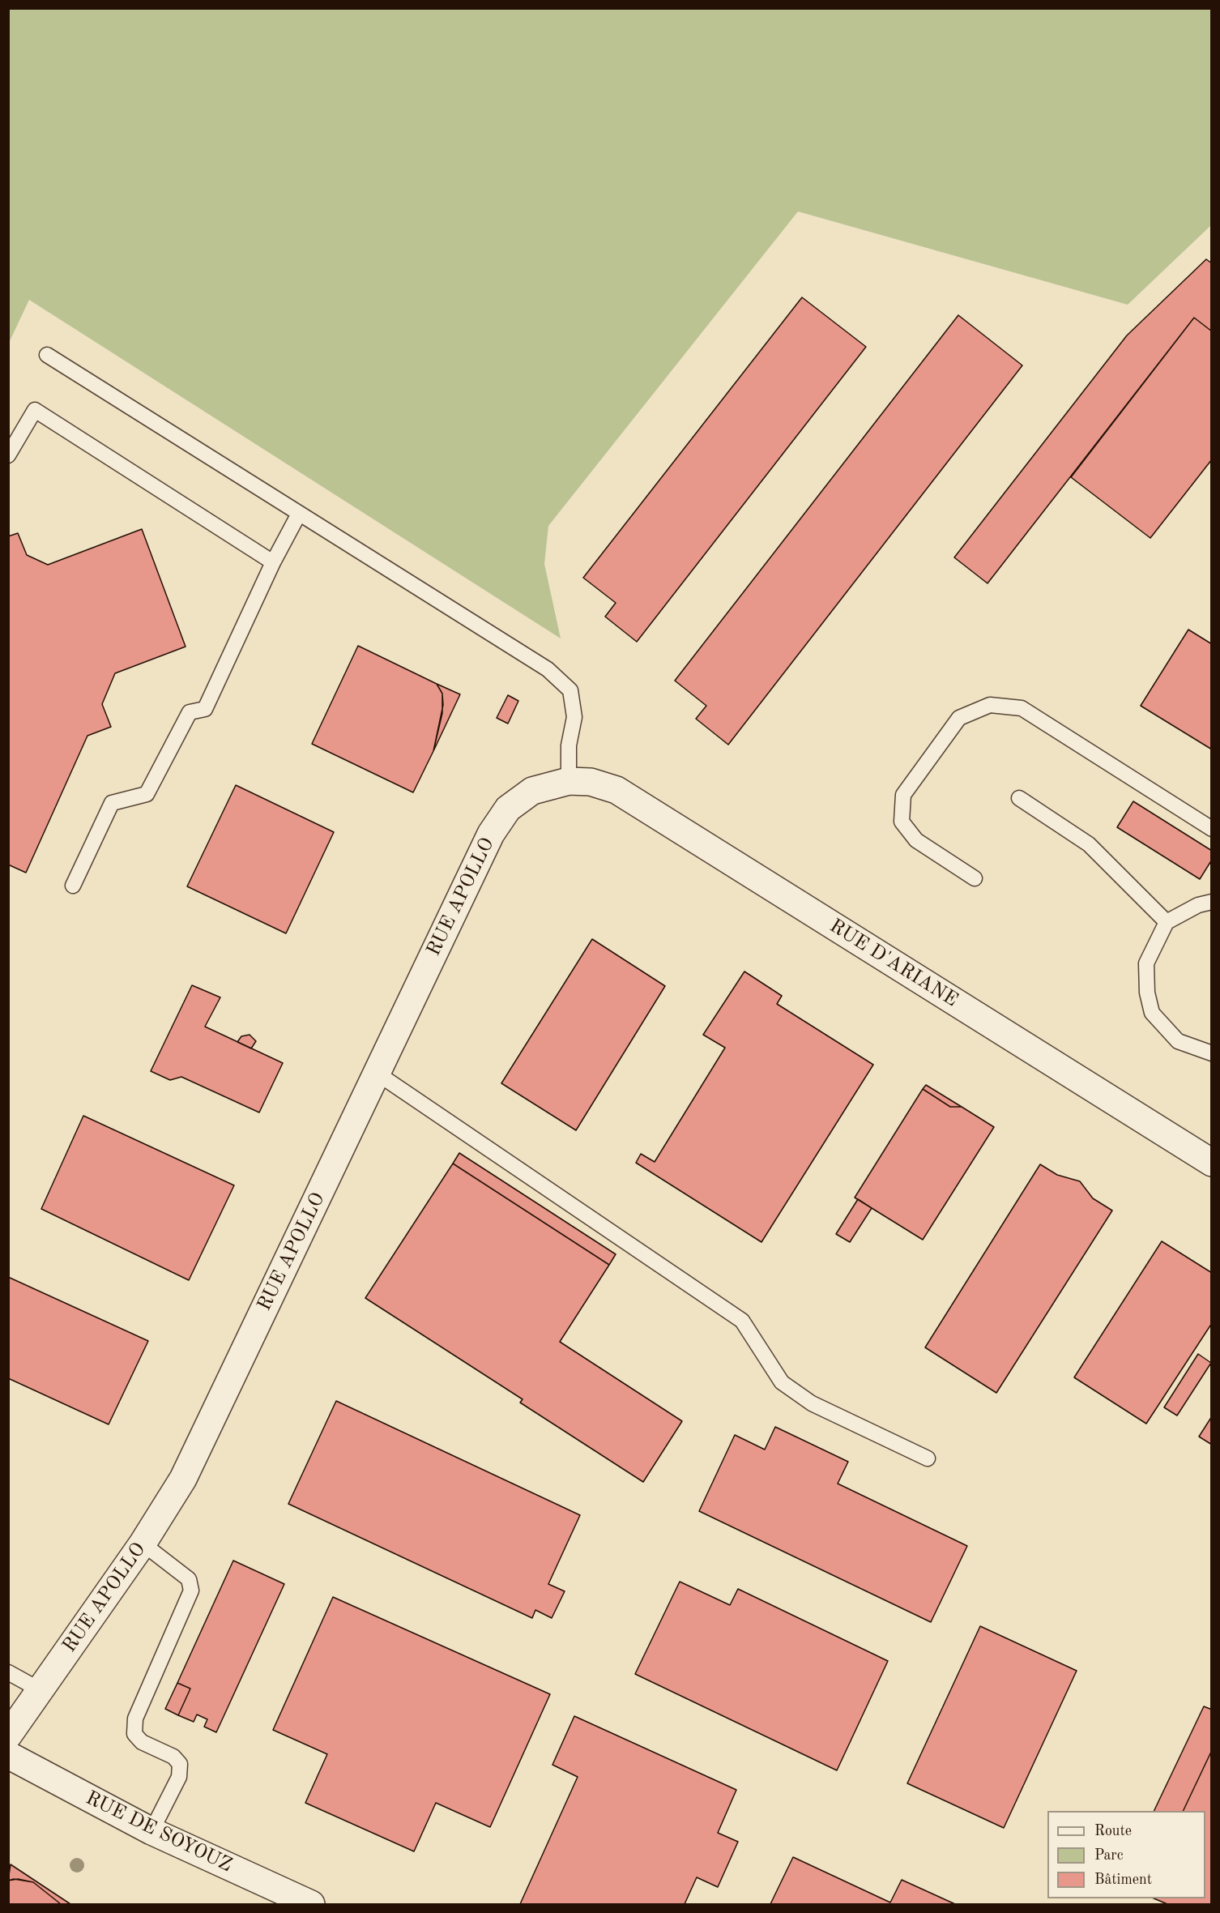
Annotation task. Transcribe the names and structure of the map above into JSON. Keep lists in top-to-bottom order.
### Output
{
  "streets": {
    "street": ["RUE APOLLO", "RUE D'ARIANE", "RUE DE SOYOUZ"]
  },
  "crossings": [
    ["RUE APOLLO", "RUE D'ARIANE"]
  ],
  "legend": ["Route", "Parc", "Bâtiment"]
}
